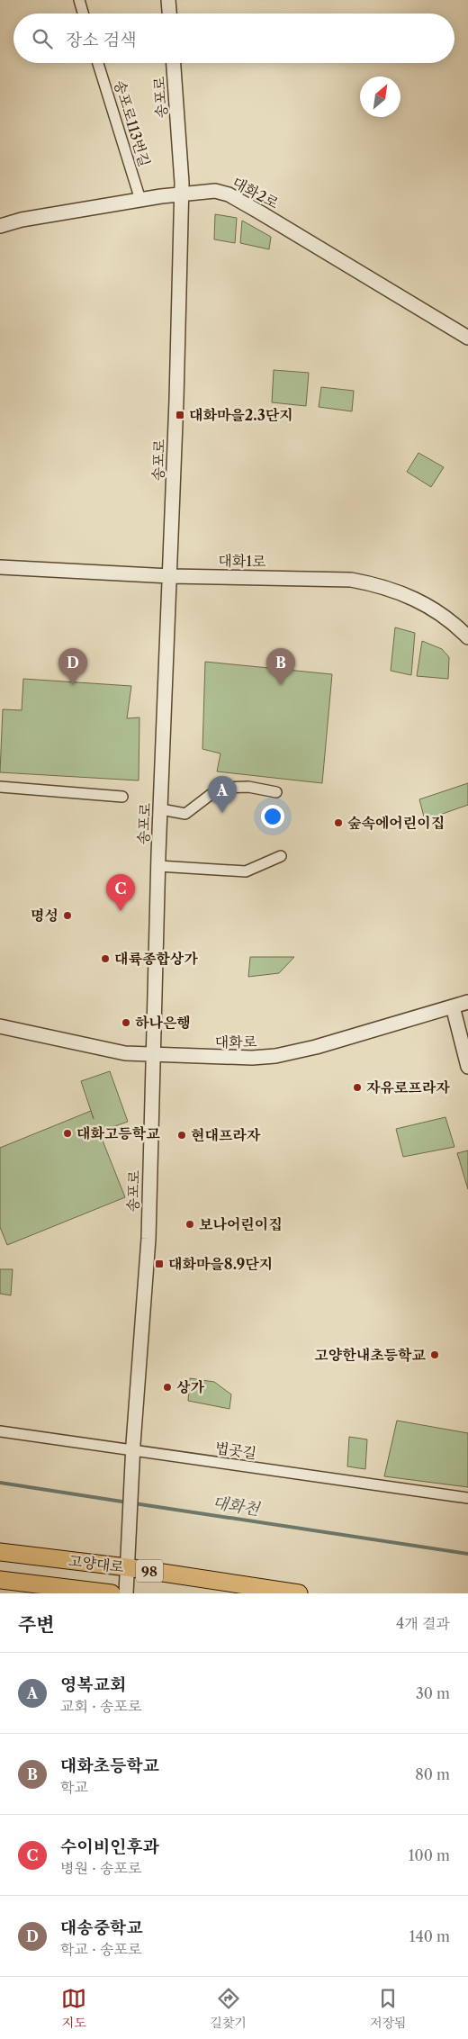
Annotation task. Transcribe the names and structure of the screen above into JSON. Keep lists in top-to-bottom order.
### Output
{
  "streets": {
    "main road": ["고양대로", "98"],
    "street": [
      "송포로",
      "송포로113번길",
      "대화2로",
      "대화1로",
      "대화로",
      "법곳길"
    ]
  },
  "crossings": [
    ["송포로", "대화2로"],
    ["송포로", "대화1로"],
    ["송포로", "대화로"],
    ["송포로", "법곳길"],
    ["송포로", "고양대로"],
    ["송포로113번길", "대화2로"]
  ],
  "water": ["대화천"],
  "places": {
    "transit": ["대화마을2.3단지", "대화마을8.9단지"],
    "other": [
      "숲속에어린이집",
      "명성",
      "대륙종합상가",
      "하나은행",
      "자유로프라자",
      "대화고등학교",
      "현대프라자",
      "보나어린이집",
      "고양한내초등학교",
      "상가"
    ]
  },
  "north": "top right",
  "page": {
    "search": "장소 검색",
    "pins": [
      "B",
      "D",
      "A",
      "C"
    ],
    "heading": ["주변", "4개 결과"],
    "list": [
      {
        "mark": "A",
        "name": "영복교회",
        "note": "교회 · 송포로",
        "value": "30 m"
      },
      {
        "mark": "B",
        "name": "대화초등학교",
        "note": "학교",
        "value": "80 m"
      },
      {
        "mark": "C",
        "name": "수이비인후과",
        "note": "병원 · 송포로",
        "value": "100 m"
      },
      {
        "mark": "D",
        "name": "대송중학교",
        "note": "학교 · 송포로",
        "value": "140 m"
      }
    ],
    "nav": ["지도", "길찾기", "저장됨"]
  }
}
